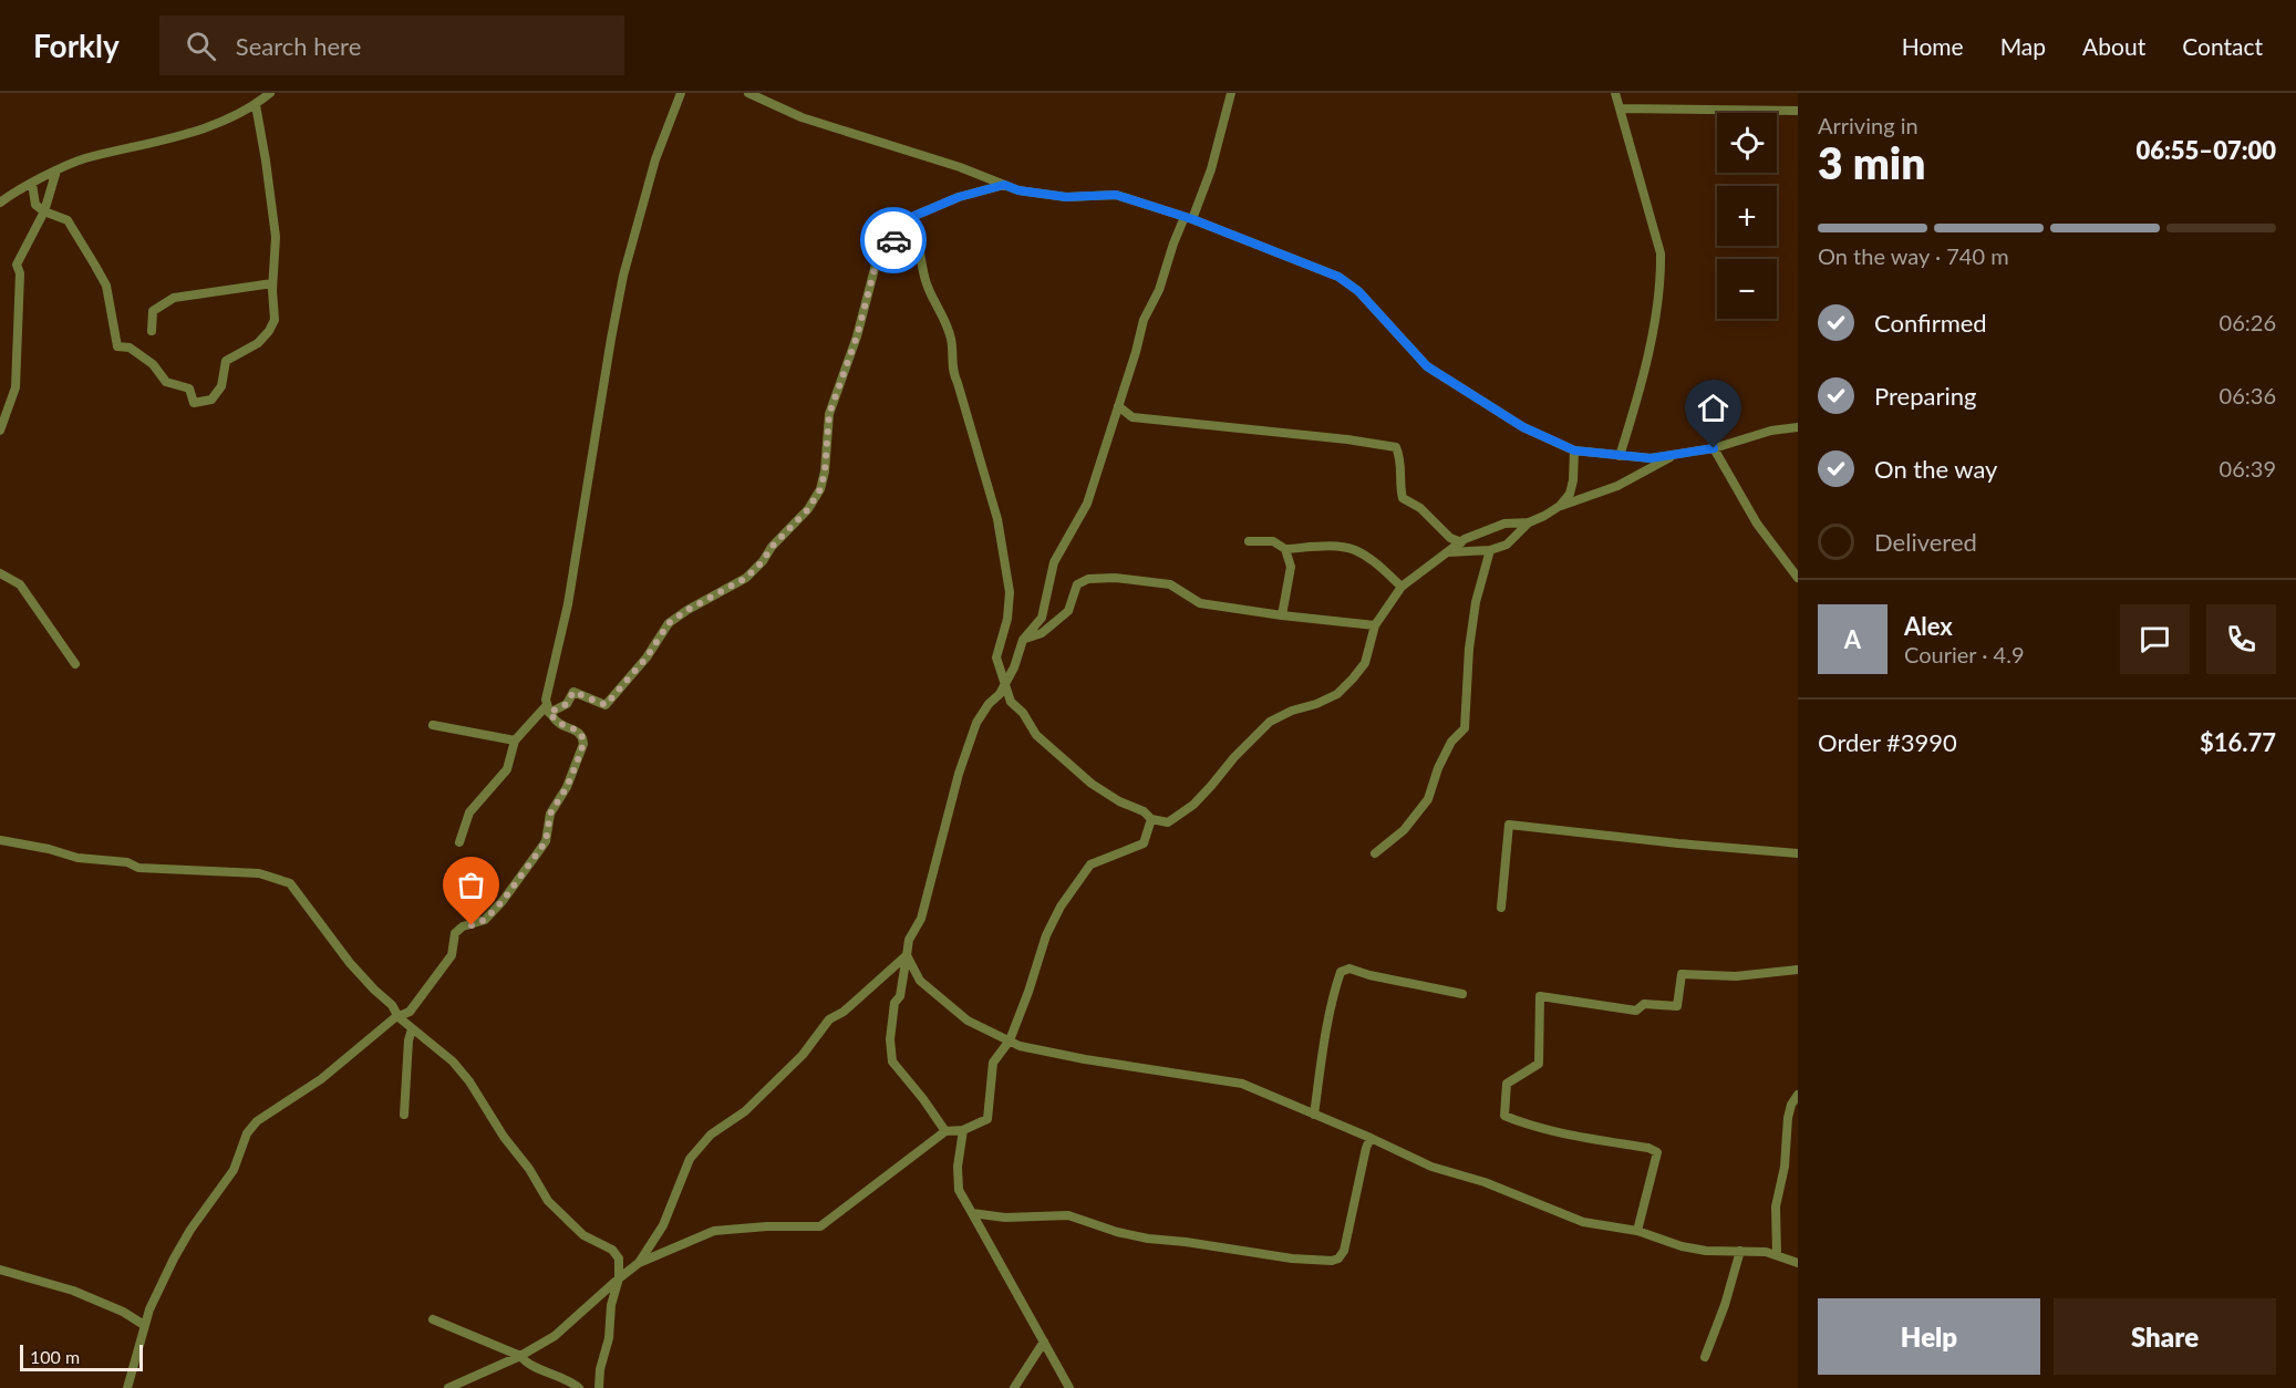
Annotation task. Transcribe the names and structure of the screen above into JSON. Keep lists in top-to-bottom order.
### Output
{
  "scale_bar": "100 m",
  "page": {
    "header": "Forkly",
    "search": "Search here",
    "nav": [
      "Home",
      "Map",
      "About",
      "Contact"
    ],
    "heading": ["3 min", "Arriving in", "06:55–07:00"],
    "panel": [
      "Alex",
      "Courier · 4.9",
      "Order #3990",
      "$16.77"
    ],
    "map_buttons": ["+", "−"],
    "bar": "On the way · 740 m",
    "list": [
      ["Confirmed", "06:26"],
      ["Preparing", "06:36"],
      ["On the way", "06:39"],
      "Delivered"
    ],
    "round": "A",
    "buttons": ["Help", "Share"],
    "scale": "100 m"
  }
}
